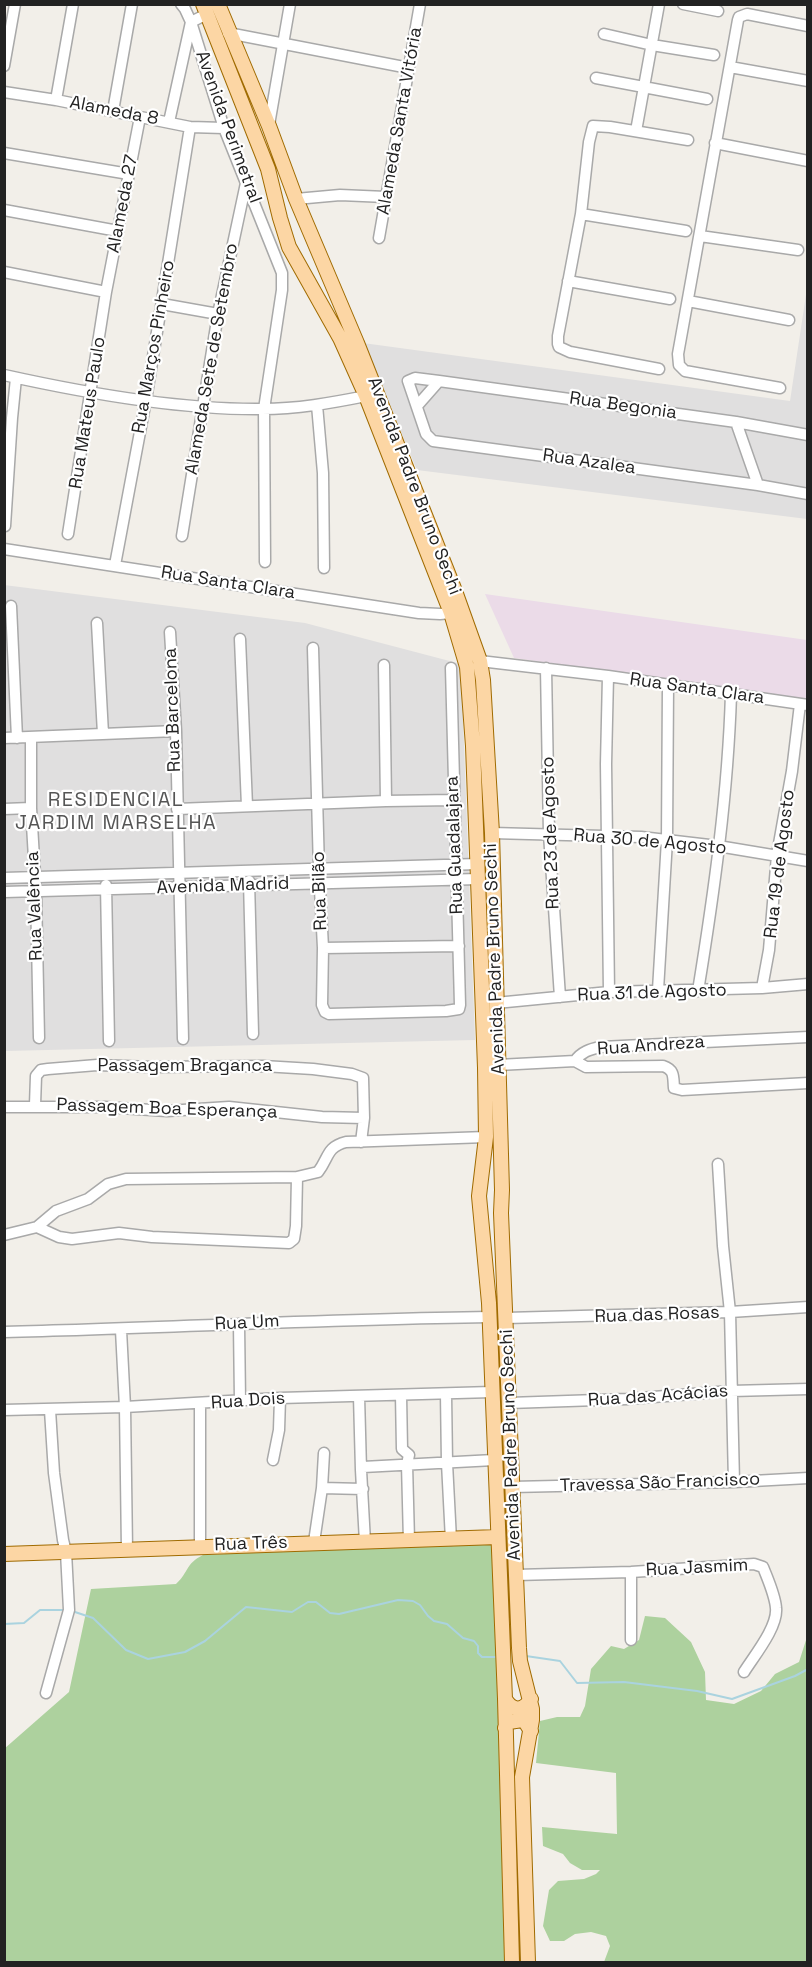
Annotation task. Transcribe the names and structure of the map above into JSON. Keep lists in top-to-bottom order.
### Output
{
  "streets": {
    "main road": ["Avenida Padre Bruno Sechi", "Rua Três"],
    "street": [
      "Alameda 8",
      "Alameda Santa Vitória",
      "Avenida Perimetral",
      "Alameda 27",
      "Rua Marços Pinheiro",
      "Alameda Sete de Setembro",
      "Rua Begonia",
      "Rua Mateus Paulo",
      "Rua Azalea",
      "Rua Santa Clara",
      "Rua Barcelona",
      "Rua 23 de Agosto",
      "Rua 30 de Agosto",
      "Rua Guadalajara",
      "Rua 19 de Agosto",
      "Avenida Madrid",
      "Rua Bilão",
      "Rua Valência",
      "Rua 31 de Agosto",
      "Rua Andreza",
      "Passagem Braganca",
      "Passagem Boa Esperança",
      "Rua das Rosas",
      "Rua Um",
      "Rua das Acácias",
      "Rua Dois",
      "Travessa São Francisco",
      "Rua Jasmim"
    ]
  },
  "crossings": [
    ["Alameda 8", "Avenida Perimetral"],
    ["Alameda 8", "Alameda 27"],
    ["Alameda 8", "Rua Marços Pinheiro"],
    ["Avenida Perimetral", "Alameda Sete de Setembro"],
    ["Alameda 27", "Rua Mateus Paulo"],
    ["Rua Marços Pinheiro", "Rua Santa Clara"],
    ["Rua Begonia", "Rua Azalea"],
    ["Avenida Padre Bruno Sechi", "Rua Santa Clara"],
    ["Avenida Padre Bruno Sechi", "Rua 30 de Agosto"],
    ["Avenida Padre Bruno Sechi", "Avenida Madrid"],
    ["Avenida Padre Bruno Sechi", "Rua 31 de Agosto"],
    ["Avenida Padre Bruno Sechi", "Rua Andreza"],
    ["Avenida Padre Bruno Sechi", "Rua das Rosas"],
    ["Avenida Padre Bruno Sechi", "Rua Um"],
    ["Avenida Padre Bruno Sechi", "Rua das Acácias"],
    ["Avenida Padre Bruno Sechi", "Rua Dois"],
    ["Avenida Padre Bruno Sechi", "Travessa São Francisco"],
    ["Avenida Padre Bruno Sechi", "Rua Três"],
    ["Avenida Padre Bruno Sechi", "Rua Jasmim"],
    ["Rua Santa Clara", "Rua 23 de Agosto"],
    ["Rua Santa Clara", "Rua 19 de Agosto"],
    ["Rua Barcelona", "Avenida Madrid"],
    ["Rua 23 de Agosto", "Rua 30 de Agosto"],
    ["Rua 23 de Agosto", "Rua 31 de Agosto"],
    ["Rua 30 de Agosto", "Rua 19 de Agosto"],
    ["Rua Guadalajara", "Avenida Madrid"],
    ["Rua Guadalajara", "Rua Bilão"],
    ["Rua 19 de Agosto", "Rua 31 de Agosto"],
    ["Avenida Madrid", "Rua Bilão"],
    ["Avenida Madrid", "Rua Valência"],
    ["Passagem Braganca", "Passagem Boa Esperança"]
  ],
  "districts": ["RESIDENCIAL JARDIM MARSELHA"]
}
